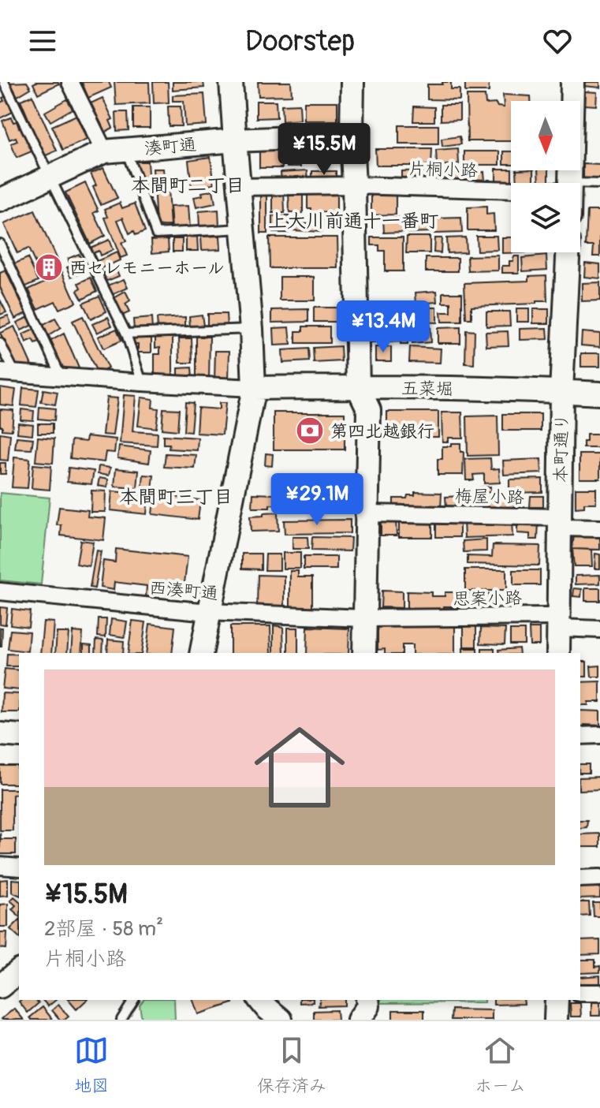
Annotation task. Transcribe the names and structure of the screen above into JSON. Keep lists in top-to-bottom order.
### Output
{
  "streets": {
    "street": [
      "湊町通",
      "片桐小路",
      "五菜堀",
      "本町通り",
      "梅屋小路",
      "西湊町通",
      "思案小路"
    ]
  },
  "crossings": [
    ["五菜堀", "本町通り"],
    ["本町通り", "梅屋小路"],
    ["本町通り", "思案小路"],
    ["西湊町通", "思案小路"]
  ],
  "districts": ["本間町二丁目", "上大川前通十一番町", "本間町三丁目"],
  "places": {
    "building": ["西セレモニーホール"],
    "bank": ["第四北越銀行"]
  },
  "north": "bottom",
  "page": {
    "header": "Doorstep",
    "price": ["¥15.5M", "¥13.4M", "¥29.1M"],
    "list": [
      {
        "name": "¥15.5M",
        "note": "2部屋 · 58 m² · 片桐小路"
      }
    ],
    "tabs": ["地図", "保存済み", "ホーム"]
  }
}
